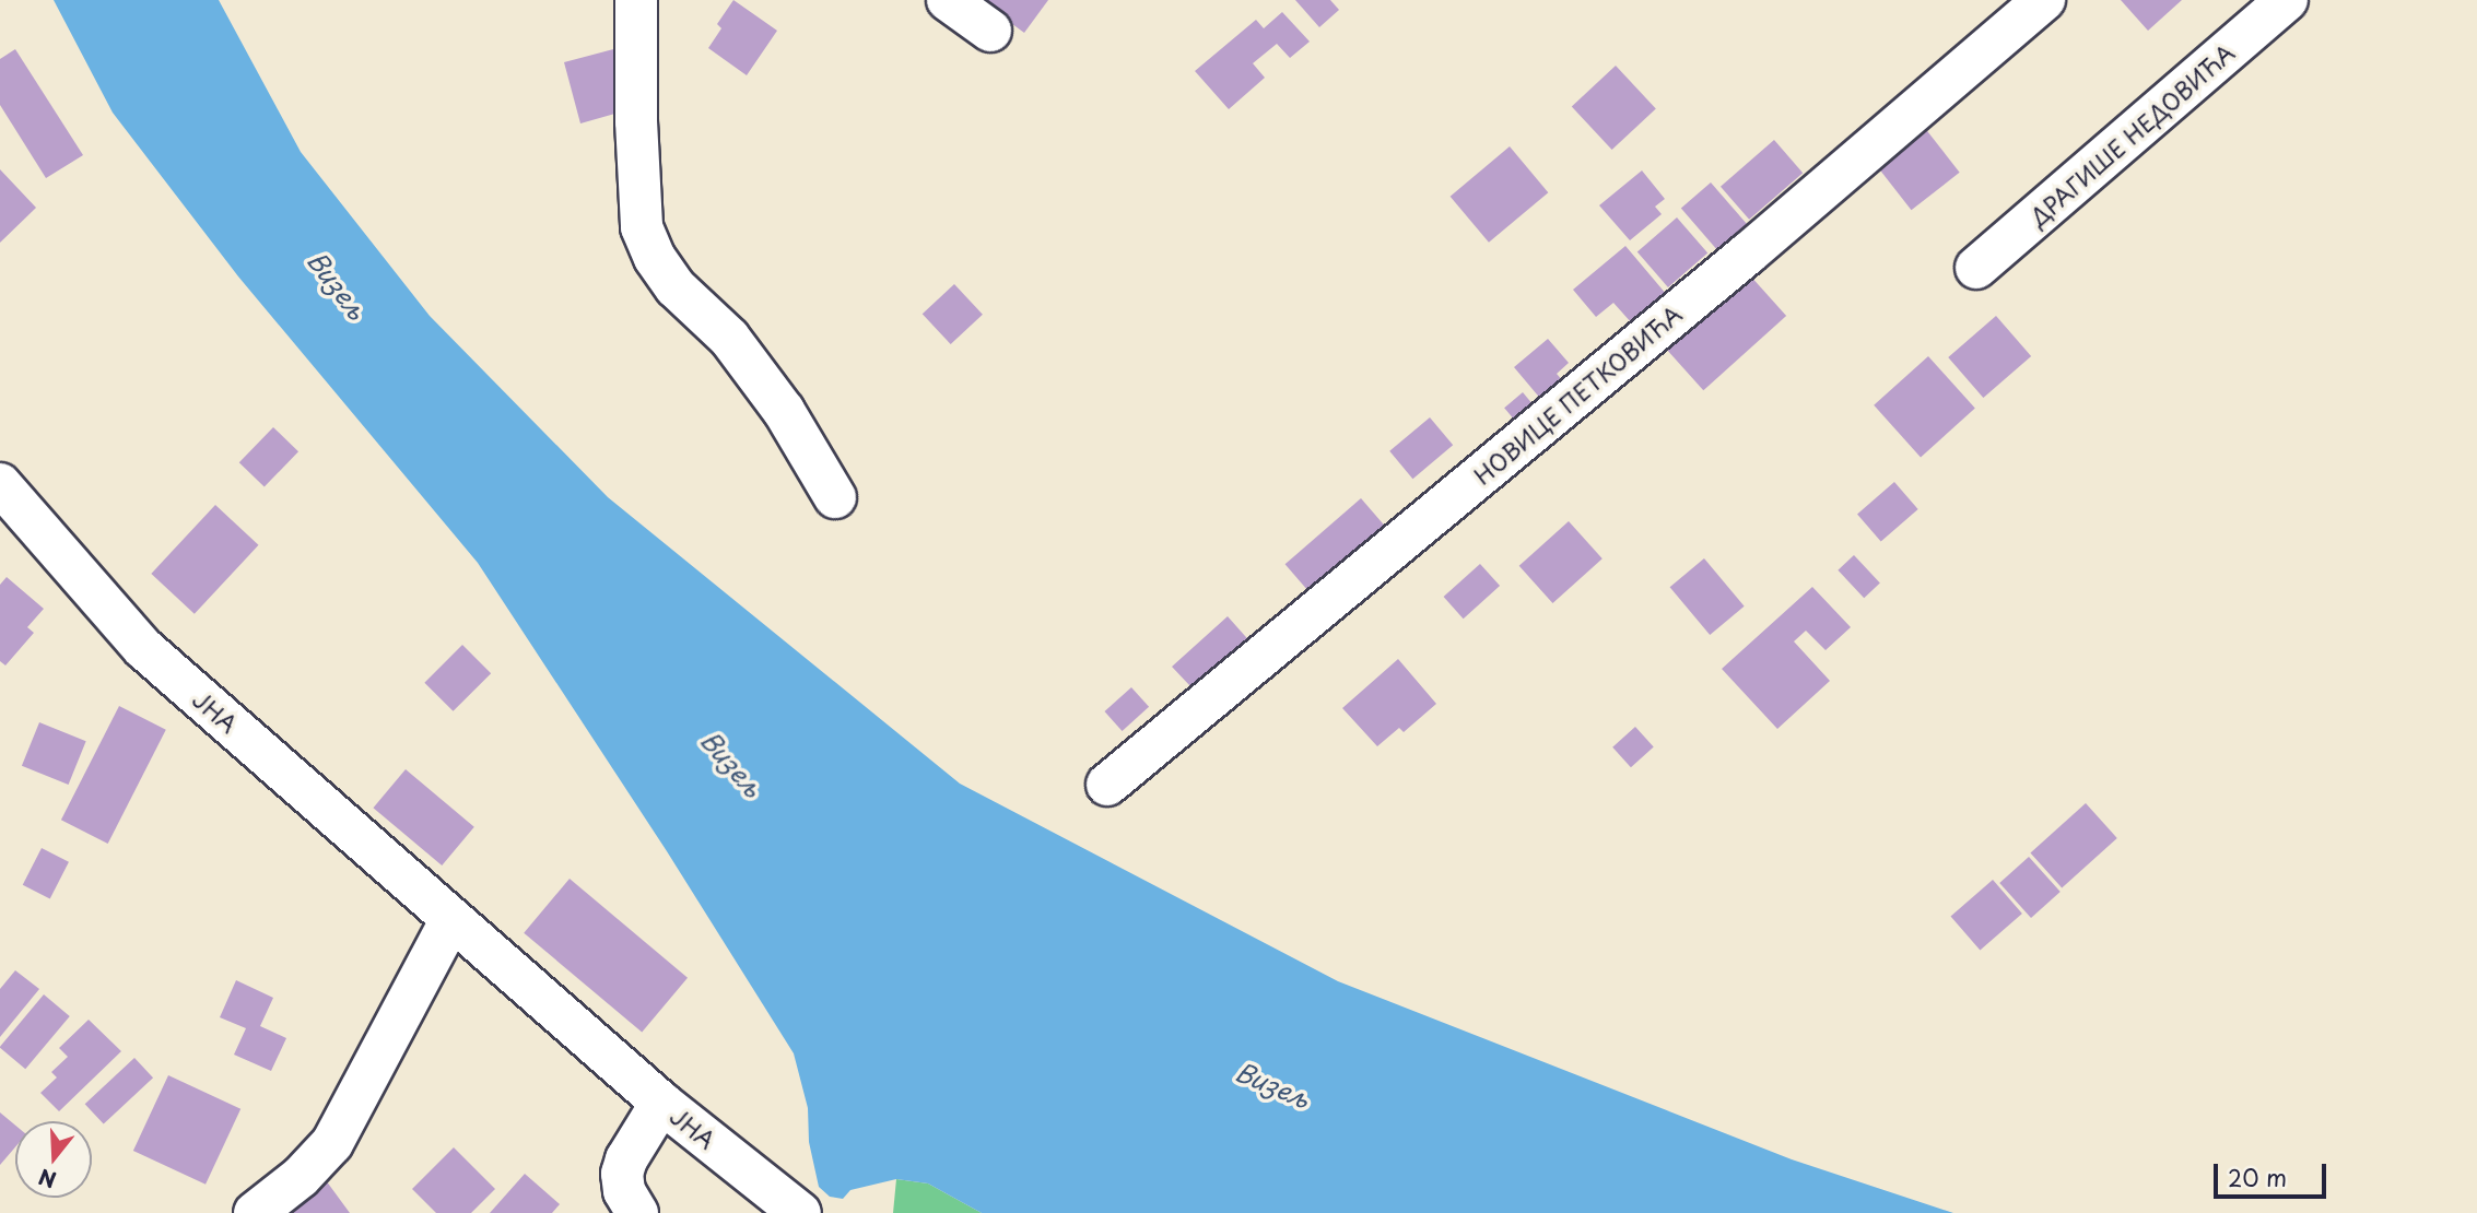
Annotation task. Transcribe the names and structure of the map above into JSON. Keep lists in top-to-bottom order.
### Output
{
  "streets": {
    "street": ["ДРАГИШЕ НЕДОВИЋА", "НОВИЦЕ ПЕТКОВИЋА", "ЈНА"]
  },
  "water": ["Визељ"],
  "scale_bar": "20 m",
  "north": "bottom"
}
